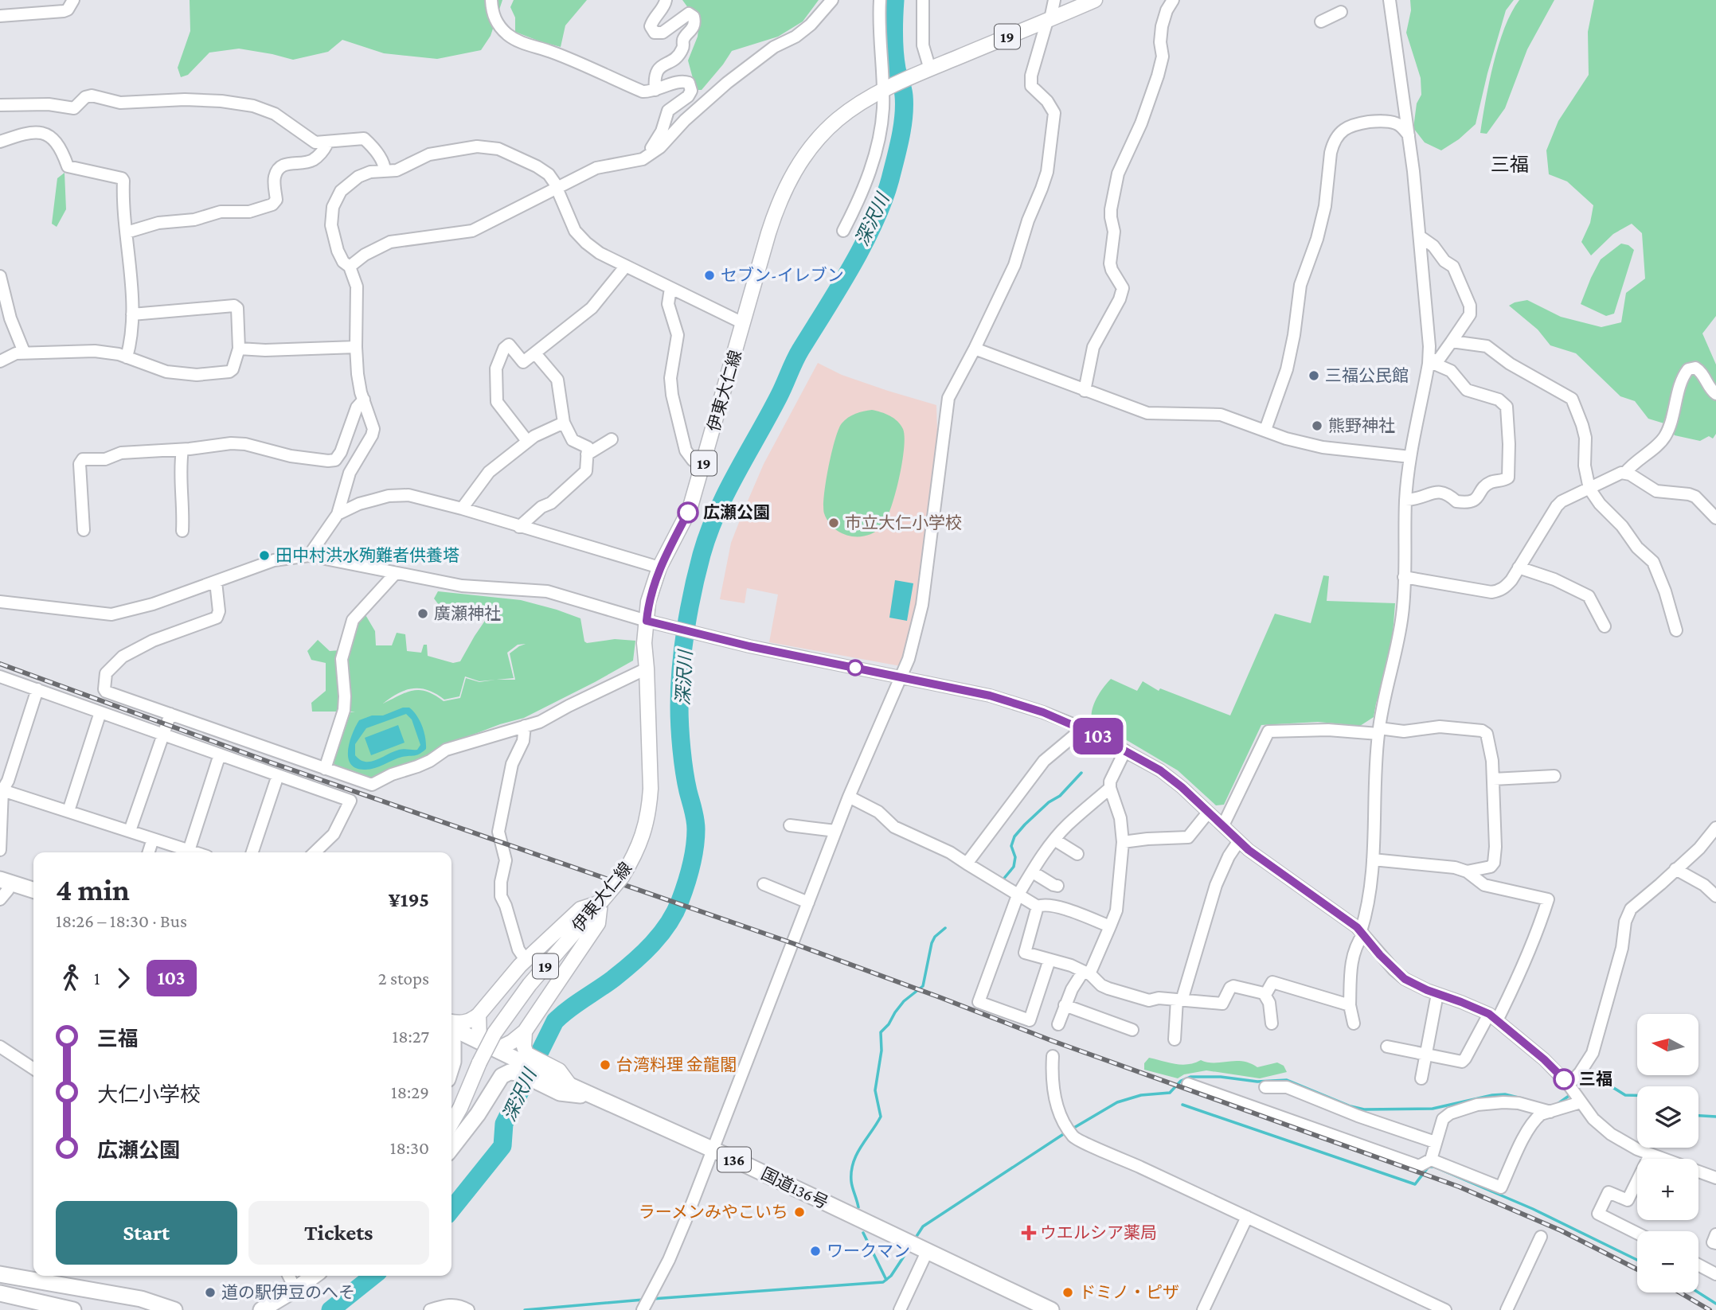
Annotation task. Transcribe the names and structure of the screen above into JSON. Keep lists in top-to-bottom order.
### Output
{
  "streets": {
    "highway": ["136", "国道136号"],
    "main road": ["19", "伊東大仁線"]
  },
  "districts": ["三福"],
  "water": ["深沢川"],
  "places": {
    "other": [
      "セブン-イレブン",
      "三福公民館",
      "熊野神社",
      "広瀬公園",
      "市立大仁小学校",
      "田中村洪水殉難者供養塔",
      "廣瀬神社",
      "台湾料理 金龍閣",
      "三福",
      "ラーメンみやこいち",
      "ワークマン",
      "道の駅伊豆のへそ",
      "ドミノ・ピザ"
    ],
    "health": ["ウエルシア薬局"]
  },
  "lines": ["bus line 103"],
  "north": "left",
  "page": {
    "on_map": "103",
    "heading": ["4 min", "18:26 – 18:30 · Bus", "¥195"],
    "legs": ["1", "103", "2 stops"],
    "list": [
      {
        "name": "三福",
        "value": "18:27"
      },
      {
        "name": "大仁小学校",
        "value": "18:29"
      },
      {
        "name": "広瀬公園",
        "value": "18:30"
      }
    ],
    "map_buttons": ["+", "−"],
    "buttons": ["Start", "Tickets"]
  }
}
